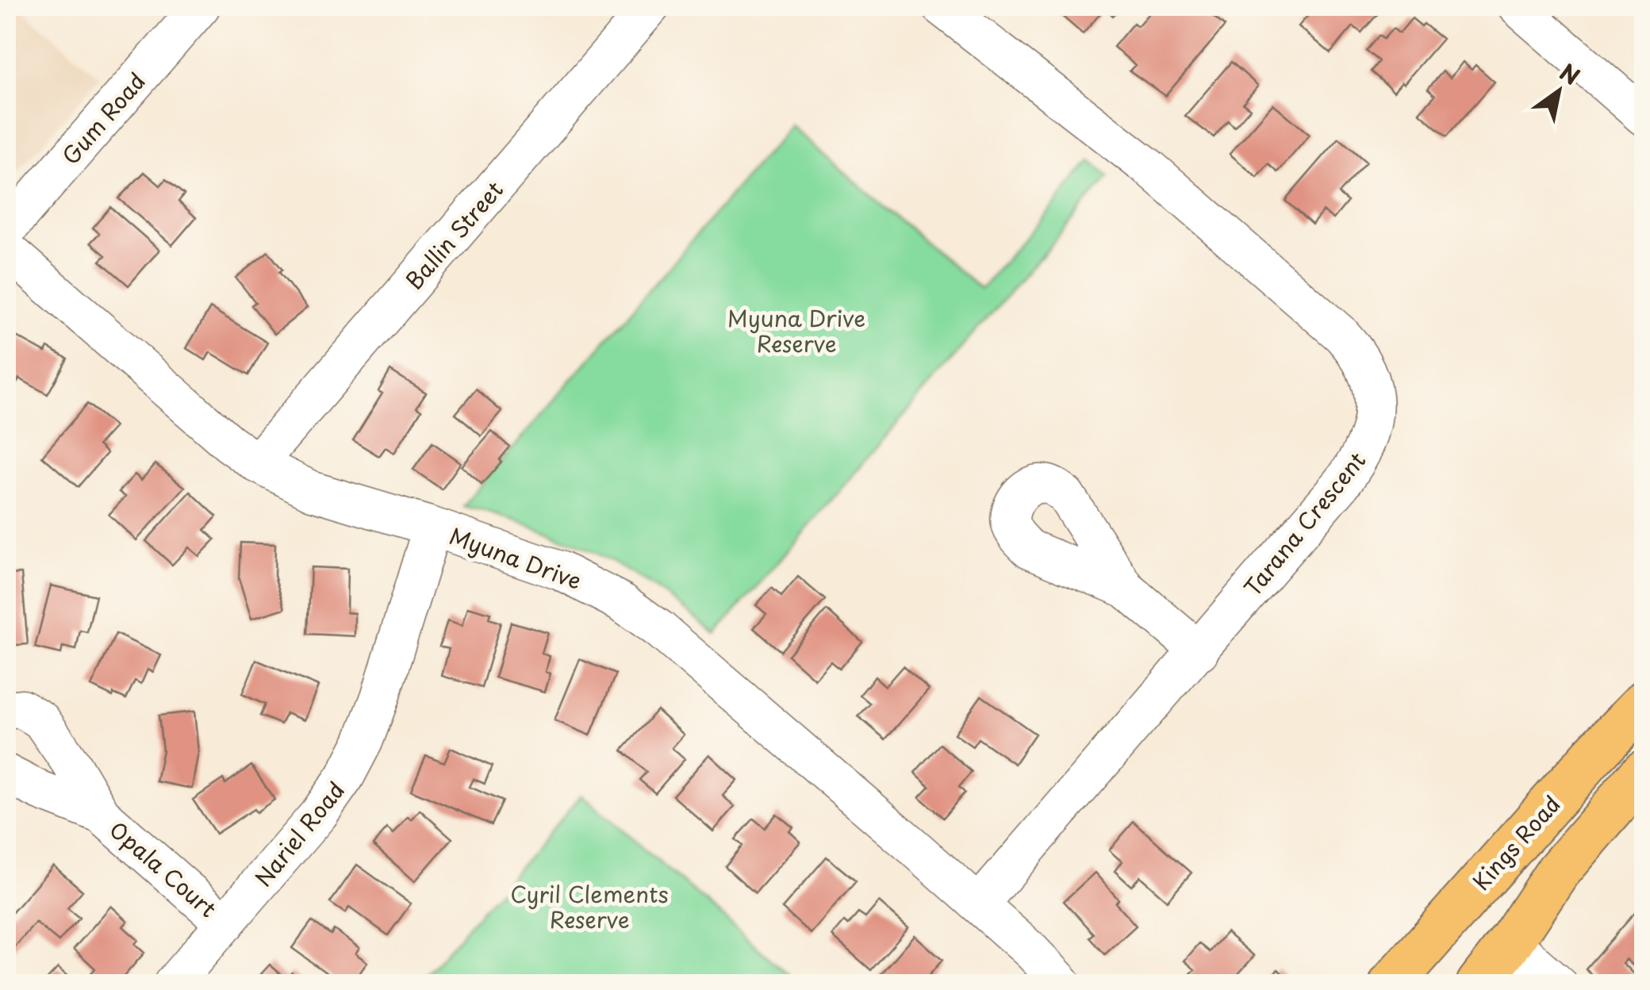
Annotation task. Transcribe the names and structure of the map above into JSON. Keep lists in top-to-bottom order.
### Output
{
  "streets": {
    "main road": ["Kings Road"],
    "street": [
      "Gum Road",
      "Ballin Street",
      "Tarana Crescent",
      "Myuna Drive",
      "Nariel Road",
      "Opala Court"
    ]
  },
  "crossings": [
    ["Ballin Street", "Myuna Drive"],
    ["Tarana Crescent", "Myuna Drive"],
    ["Myuna Drive", "Nariel Road"],
    ["Nariel Road", "Opala Court"]
  ],
  "parks": ["Myuna Drive Reserve", "Cyril Clements Reserve"],
  "north": "top right"
}
